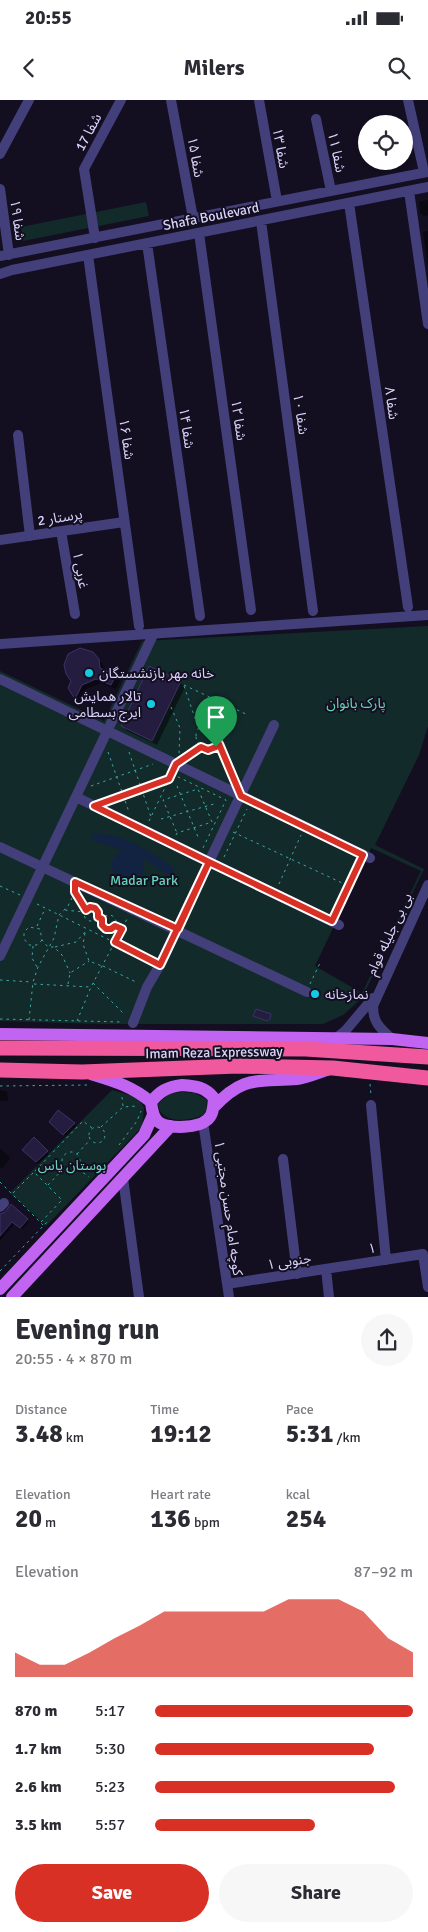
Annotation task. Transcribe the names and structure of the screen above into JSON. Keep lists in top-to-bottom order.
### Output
{
  "streets": {
    "highway": ["Imam Reza Expressway"],
    "street": [
      "شفا 17",
      "شفا ۱۳",
      "شفا ۱۱",
      "شفا ۱۵",
      "Shafa Boulevard",
      "شفا ۱۹",
      "شفا ۸",
      "شفا ۱۰",
      "شفا ۱۲",
      "شفا ۱۴",
      "شفا ۱۶",
      "پرستار 2",
      "۱ غربی",
      "بی بی جلیله قوام",
      "کوچه امام حسن مجتبی ۱",
      "۱‍",
      "۱ جنوبی"
    ]
  },
  "crossings": [
    ["شفا 17", "Shafa Boulevard"],
    ["شفا ۱۳", "Shafa Boulevard"],
    ["شفا ۱۱", "Shafa Boulevard"],
    ["شفا ۱۵", "Shafa Boulevard"],
    ["Shafa Boulevard", "شفا ۱۹"],
    ["Shafa Boulevard", "شفا ۸"],
    ["Shafa Boulevard", "شفا ۱۰"],
    ["Shafa Boulevard", "شفا ۱۲"],
    ["Shafa Boulevard", "شفا ۱۴"],
    ["Shafa Boulevard", "شفا ۱۶"],
    ["شفا ۱۶", "پرستار 2"],
    ["پرستار 2", "۱ غربی"],
    ["کوچه امام حسن مجتبی ۱", "۱ جنوبی"],
    ["۱‍", "۱ جنوبی"]
  ],
  "parks": ["پارک بانوان", "Madar Park", "بوستان یاس"],
  "places": ["خانه مهر بازنشستگان", "تالار همایش ایرج بسطامی", "نمازخانه"],
  "page": {
    "status": "20:55",
    "header": "Milers",
    "heading": ["Evening run", "20:55 · 4 × 870 m"],
    "stats": [
      ["Distance", "3.48 km"],
      ["Time", "19:12"],
      ["Pace", "5:31 /km"],
      ["Elevation", "20 m"],
      ["Heart rate", "136 bpm"],
      ["kcal", "254"]
    ],
    "chart": ["Elevation", "87–92 m"],
    "list": [
      {
        "name": "870 m",
        "note": "5:17"
      },
      {
        "name": "1.7 km",
        "note": "5:30"
      },
      {
        "name": "2.6 km",
        "note": "5:23"
      },
      {
        "name": "3.5 km",
        "note": "5:57"
      }
    ],
    "buttons": ["Save", "Share"]
  }
}
